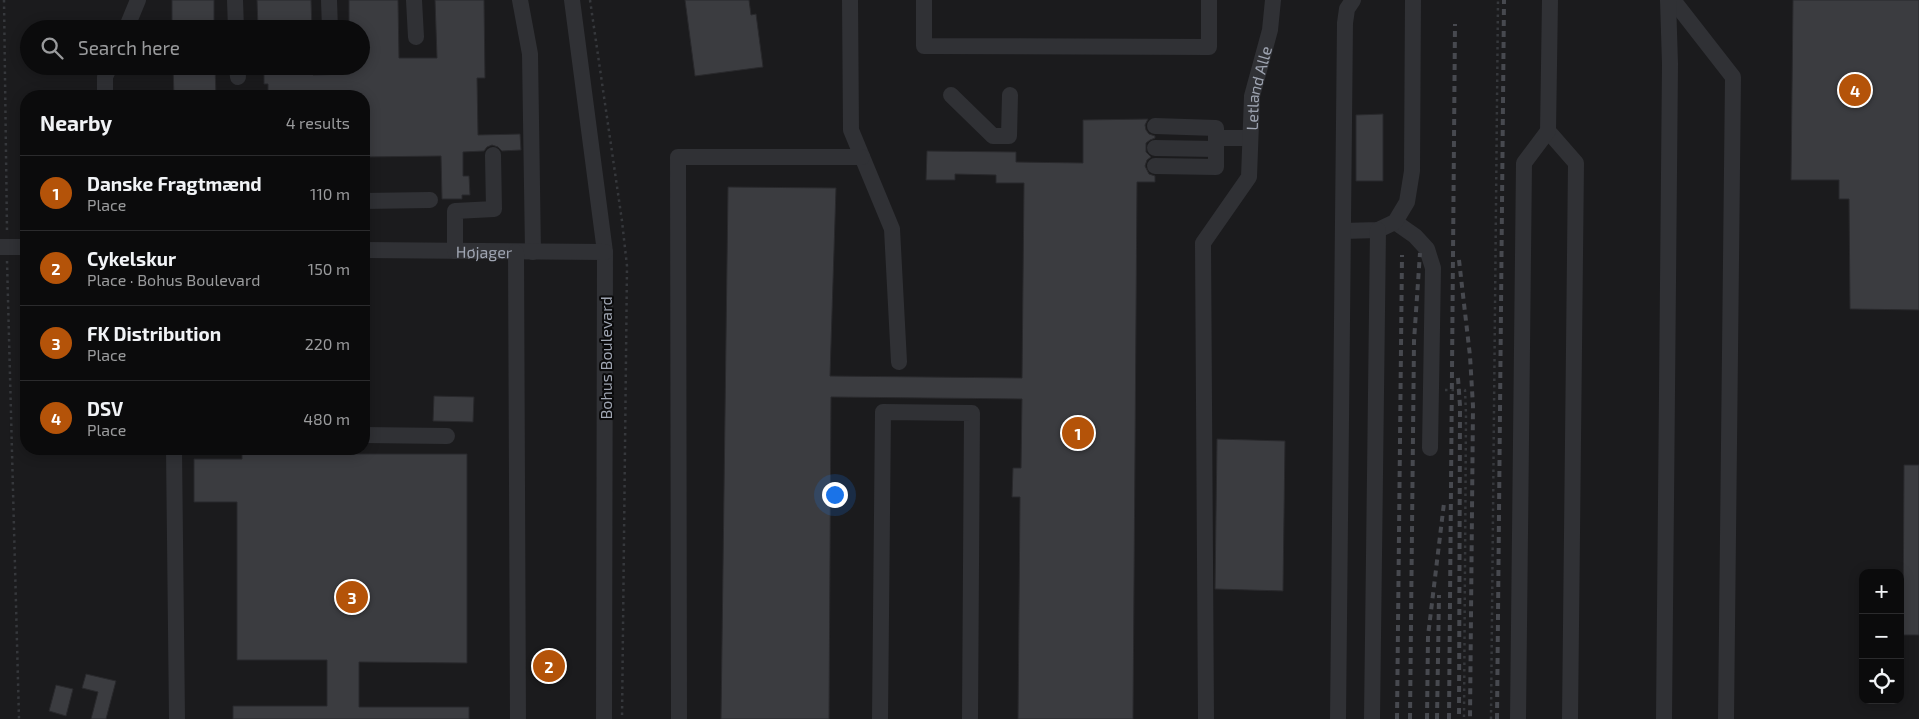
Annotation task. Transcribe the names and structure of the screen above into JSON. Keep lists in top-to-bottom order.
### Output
{
  "streets": {
    "street": ["Letland Alle", "Højager", "Bohus Boulevard"]
  },
  "crossings": [
    ["Højager", "Bohus Boulevard"]
  ],
  "page": {
    "search": "Search here",
    "pins": [
      "4",
      "1",
      "3",
      "2"
    ],
    "heading": ["Nearby", "4 results"],
    "list": [
      {
        "mark": "1",
        "name": "Danske Fragtmænd",
        "note": "Place",
        "value": "110 m"
      },
      {
        "mark": "2",
        "name": "Cykelskur",
        "note": "Place · Bohus Boulevard",
        "value": "150 m"
      },
      {
        "mark": "3",
        "name": "FK Distribution",
        "note": "Place",
        "value": "220 m"
      },
      {
        "mark": "4",
        "name": "DSV",
        "note": "Place",
        "value": "480 m"
      }
    ],
    "map_buttons": ["+", "−"]
  }
}
